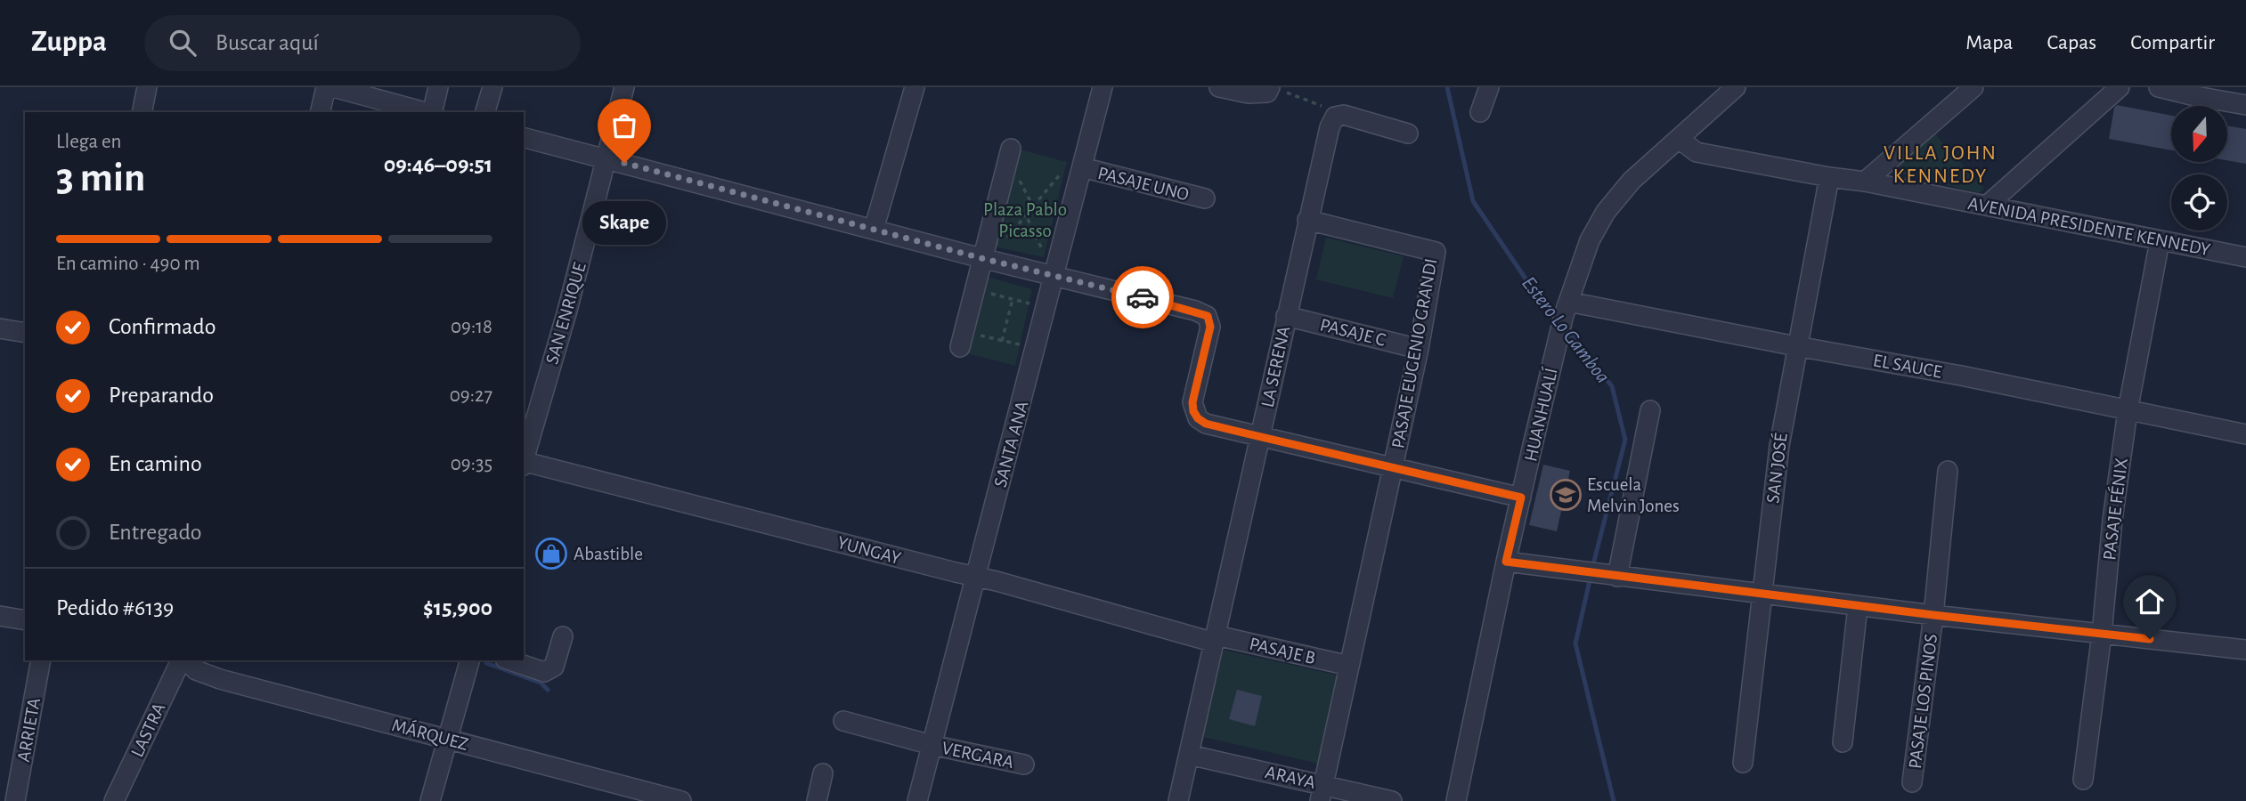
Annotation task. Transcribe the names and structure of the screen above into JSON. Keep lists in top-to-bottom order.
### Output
{
  "streets": {
    "street": [
      "PASAJE UNO",
      "AVENIDA PRESIDENTE KENNEDY",
      "SAN ENRIQUE",
      "PASAJE C",
      "PASAJE EUGENIO GRANDI",
      "EL SAUCE",
      "LA SERENA",
      "HUANHUALÍ",
      "SANTA ANA",
      "SAN JOSÉ",
      "PASAJE FÉNIX",
      "YUNGAY",
      "PASAJE B",
      "PASAJE LOS PINOS",
      "ARRIETA",
      "LASTRA",
      "MÁRQUEZ",
      "VERGARA",
      "ARAYA"
    ]
  },
  "crossings": [
    ["PASAJE UNO", "SANTA ANA"],
    ["AVENIDA PRESIDENTE KENNEDY", "HUANHUALÍ"],
    ["AVENIDA PRESIDENTE KENNEDY", "SAN JOSÉ"],
    ["AVENIDA PRESIDENTE KENNEDY", "PASAJE FÉNIX"],
    ["PASAJE C", "PASAJE EUGENIO GRANDI"],
    ["PASAJE C", "LA SERENA"],
    ["PASAJE EUGENIO GRANDI", "LA SERENA"],
    ["PASAJE EUGENIO GRANDI", "PASAJE B"],
    ["PASAJE EUGENIO GRANDI", "ARAYA"],
    ["EL SAUCE", "HUANHUALÍ"],
    ["EL SAUCE", "SAN JOSÉ"],
    ["EL SAUCE", "PASAJE FÉNIX"],
    ["LA SERENA", "YUNGAY"],
    ["LA SERENA", "PASAJE B"],
    ["LA SERENA", "ARAYA"],
    ["SANTA ANA", "YUNGAY"],
    ["SANTA ANA", "VERGARA"],
    ["YUNGAY", "PASAJE B"]
  ],
  "districts": ["VILLA JOHN KENNEDY"],
  "water": ["Estero Lo Gamboa"],
  "parks": ["Plaza Pablo Picasso"],
  "places": {
    "other": ["Skape"],
    "school or university": ["Escuela Melvin Jones"],
    "shop": ["Abastible"]
  },
  "north": "bottom",
  "page": {
    "header": "Zuppa",
    "search": "Buscar aquí",
    "nav": ["Mapa", "Capas", "Compartir"],
    "heading": ["3 min", "Llega en", "09:46–09:51"],
    "panel": ["Pedido #6139", "$15,900"],
    "bubble": "Skape",
    "bar": "En camino · 490 m",
    "list": [
      ["Confirmado", "09:18"],
      ["Preparando", "09:27"],
      ["En camino", "09:35"],
      "Entregado"
    ]
  }
}
